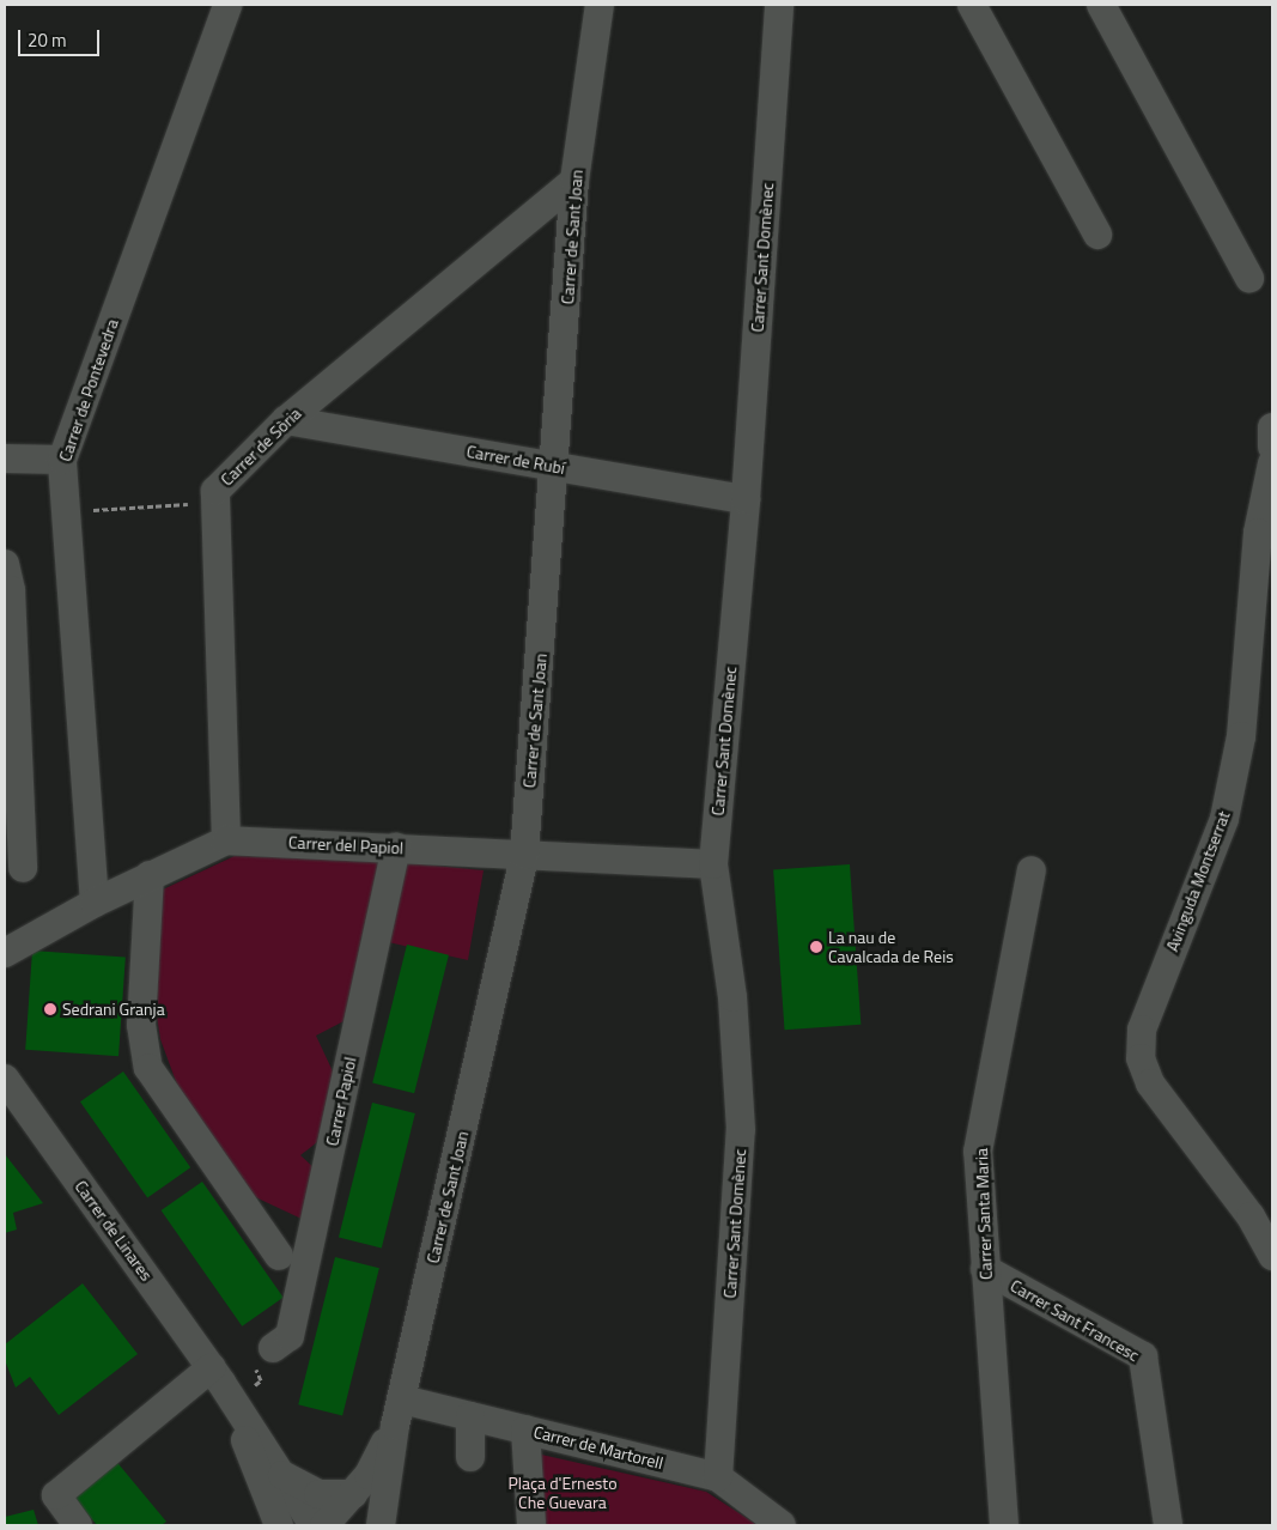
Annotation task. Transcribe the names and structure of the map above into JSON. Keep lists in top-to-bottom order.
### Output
{
  "streets": {
    "street": [
      "Carrer de Sant Joan",
      "Carrer Sant Domènec",
      "Carrer de Pontevedra",
      "Carrer de Sòria",
      "Carrer de Rubí",
      "Carrer del Papiol",
      "Avinguda Montserrat",
      "Carrer Papiol",
      "Carrer Santa Maria",
      "Carrer de Linares",
      "Carrer Sant Francesc",
      "Carrer de Martorell"
    ]
  },
  "crossings": [
    ["Carrer de Sant Joan", "Carrer de Sòria"],
    ["Carrer de Sant Joan", "Carrer de Rubí"],
    ["Carrer de Sant Joan", "Carrer del Papiol"],
    ["Carrer de Sant Joan", "Carrer de Martorell"],
    ["Carrer Sant Domènec", "Carrer de Rubí"],
    ["Carrer Sant Domènec", "Carrer del Papiol"],
    ["Carrer Sant Domènec", "Carrer de Martorell"],
    ["Carrer de Pontevedra", "Carrer del Papiol"],
    ["Carrer de Sòria", "Carrer de Rubí"],
    ["Carrer de Sòria", "Carrer del Papiol"],
    ["Carrer del Papiol", "Carrer Papiol"],
    ["Carrer Santa Maria", "Carrer Sant Francesc"]
  ],
  "parks": ["Plaça d'Ernesto Che Guevara"],
  "places": ["La nau de Cavalcada de Reis", "Sedrani Granja"],
  "scale_bar": "20 m"
}
